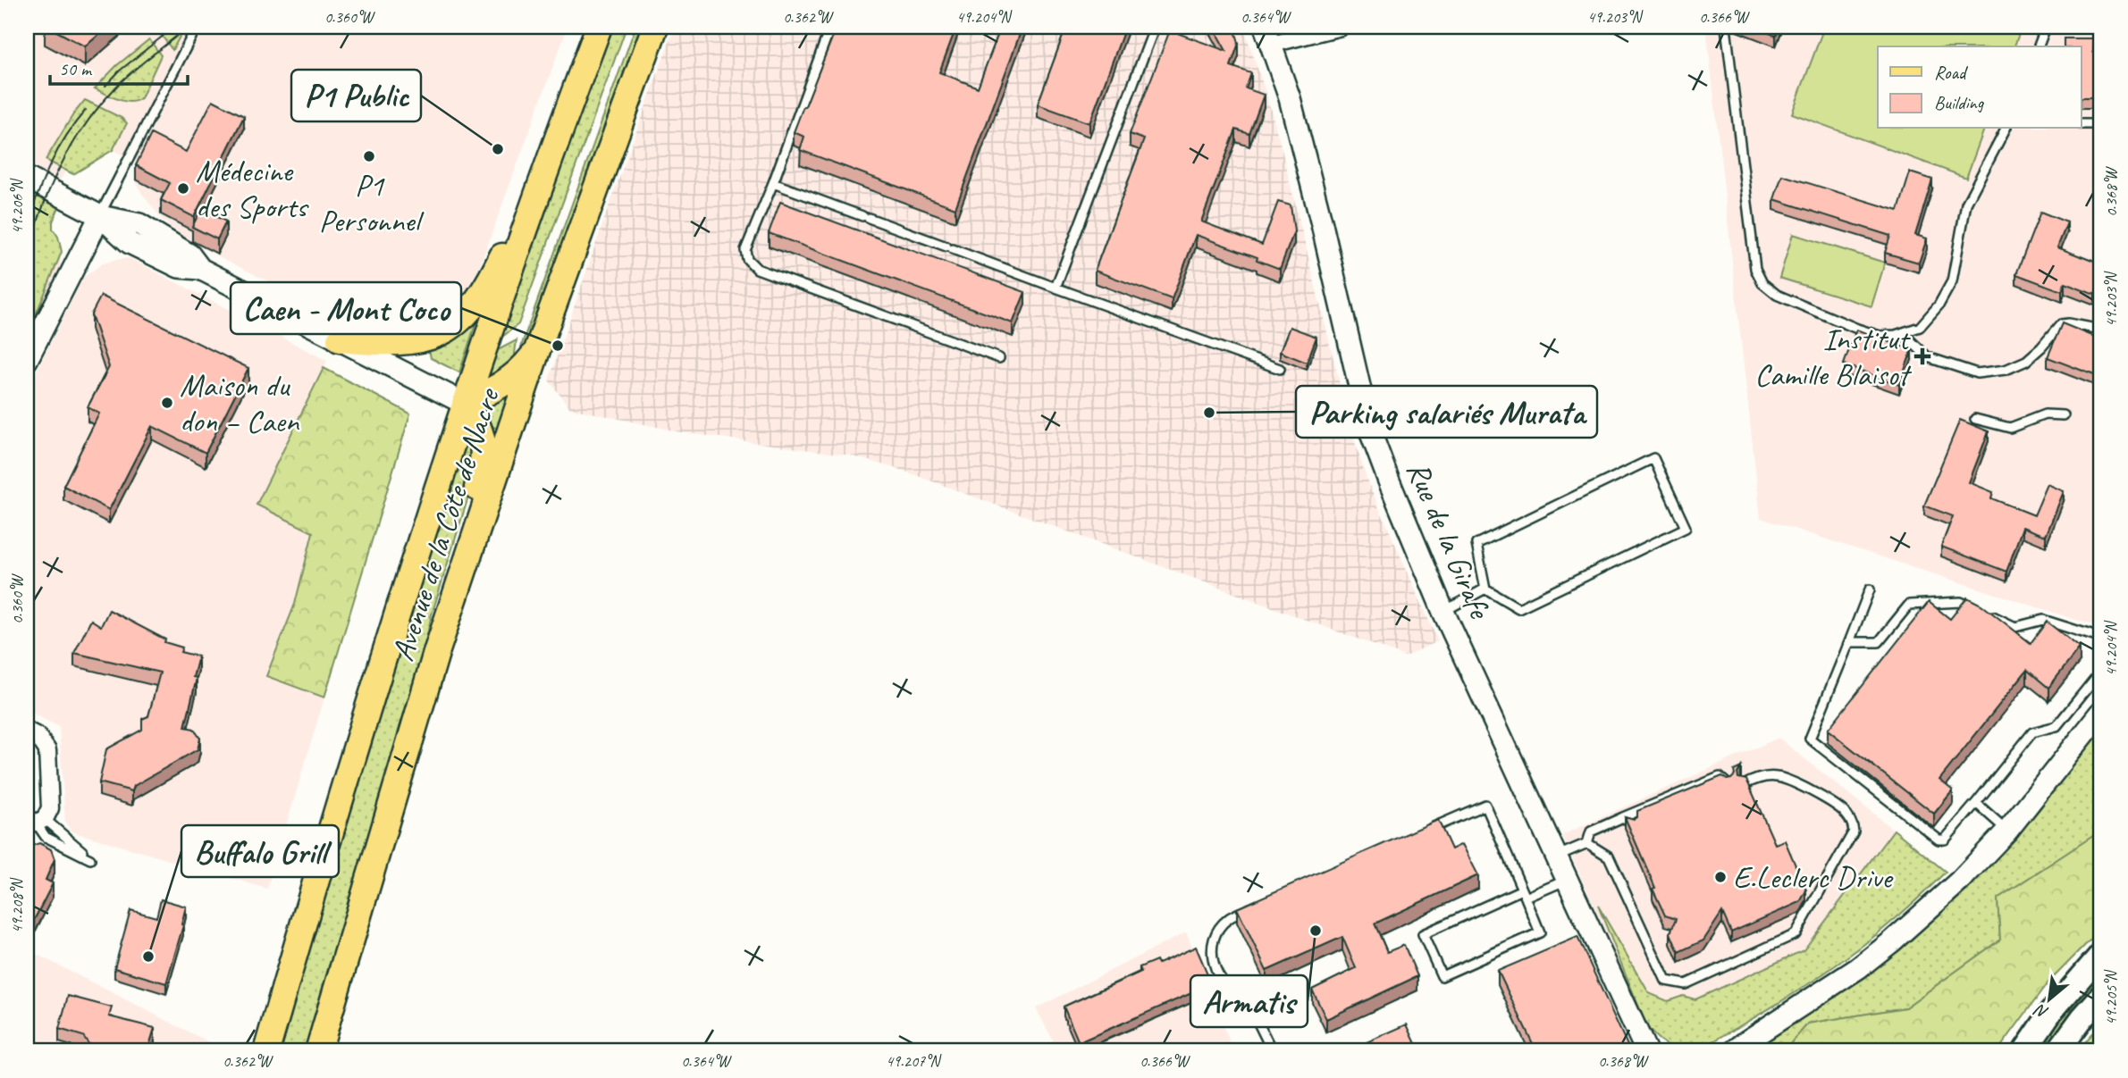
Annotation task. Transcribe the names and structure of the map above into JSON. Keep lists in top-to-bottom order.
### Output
{
  "streets": {
    "main road": ["Avenue de la Côte de Nacre"],
    "street": ["Rue de la Girafe"]
  },
  "places": {
    "other": [
      "P1 Public",
      "P1 Personnel",
      "Médecine des Sports",
      "Caen - Mont Coco",
      "Maison du don – Caen",
      "Parking salariés Murata",
      "E.Leclerc Drive",
      "Armatis",
      "Buffalo Grill"
    ],
    "health": ["Institut Camille Blaisot"]
  },
  "legend": ["Road", "Building"],
  "scale_bar": "50 m",
  "north": "bottom left",
  "coordinates": [
    "0.360°W",
    "0.362°W",
    "49.204°N",
    "0.364°W",
    "49.203°N",
    "0.366°W",
    "0.368°W",
    "49.206°N",
    "49.208°N",
    "49.205°N",
    "49.207°N"
  ]
}
